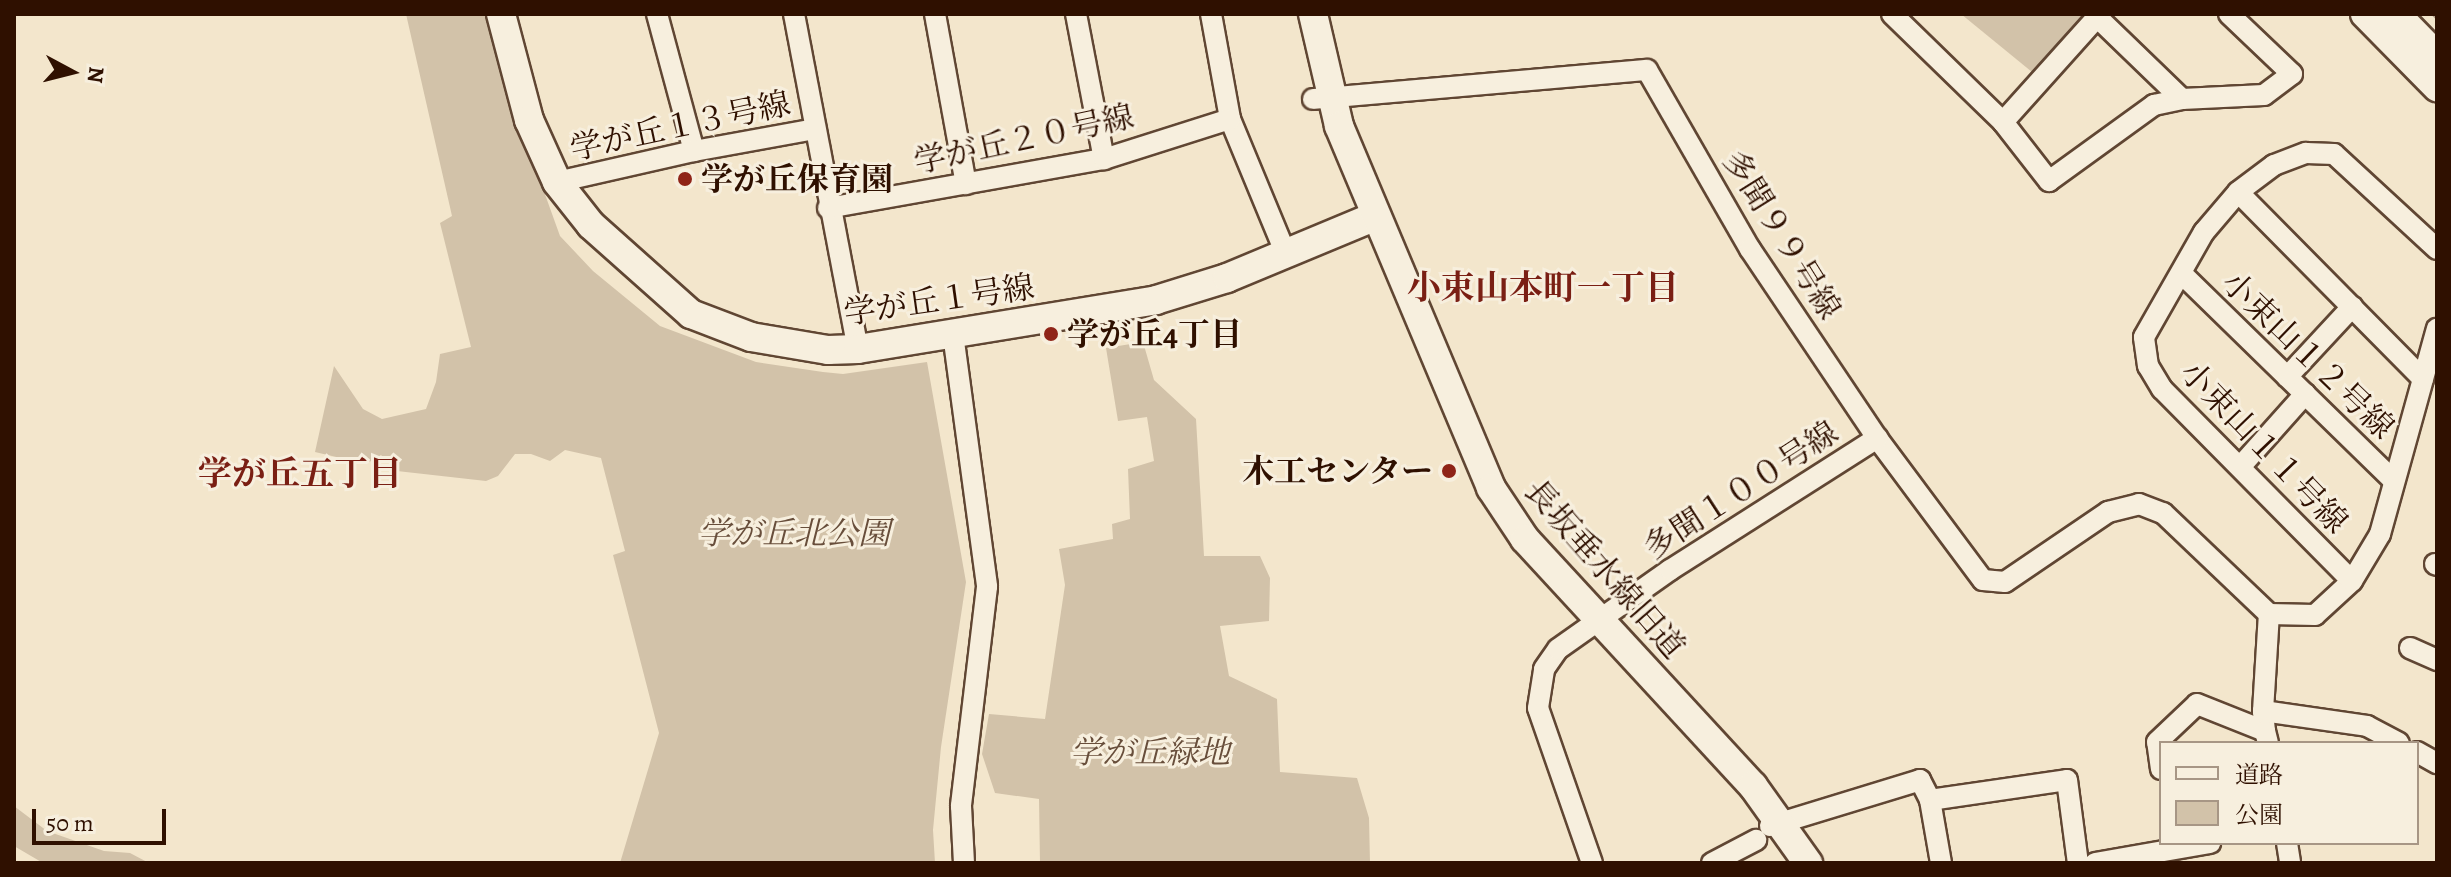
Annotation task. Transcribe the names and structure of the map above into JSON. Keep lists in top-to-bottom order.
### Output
{
  "streets": {
    "street": [
      "学が丘１３号線",
      "学が丘２０号線",
      "多聞９９号線",
      "学が丘１号線",
      "小束山１２号線",
      "小束山１１号線",
      "多聞１００号線",
      "長坂垂水線旧道"
    ]
  },
  "crossings": [
    ["学が丘１３号線", "学が丘１号線"],
    ["多聞９９号線", "小束山１１号線"],
    ["多聞９９号線", "多聞１００号線"],
    ["多聞９９号線", "長坂垂水線旧道"],
    ["学が丘１号線", "長坂垂水線旧道"],
    ["小束山１２号線", "小束山１１号線"],
    ["多聞１００号線", "長坂垂水線旧道"]
  ],
  "districts": ["小束山本町一丁目", "学が丘五丁目"],
  "parks": ["学が丘北公園", "学が丘緑地"],
  "places": ["学が丘保育園", "学が丘4丁目", "木工センター"],
  "legend": ["道路", "公園"],
  "scale_bar": "50 m",
  "north": "right"
}
